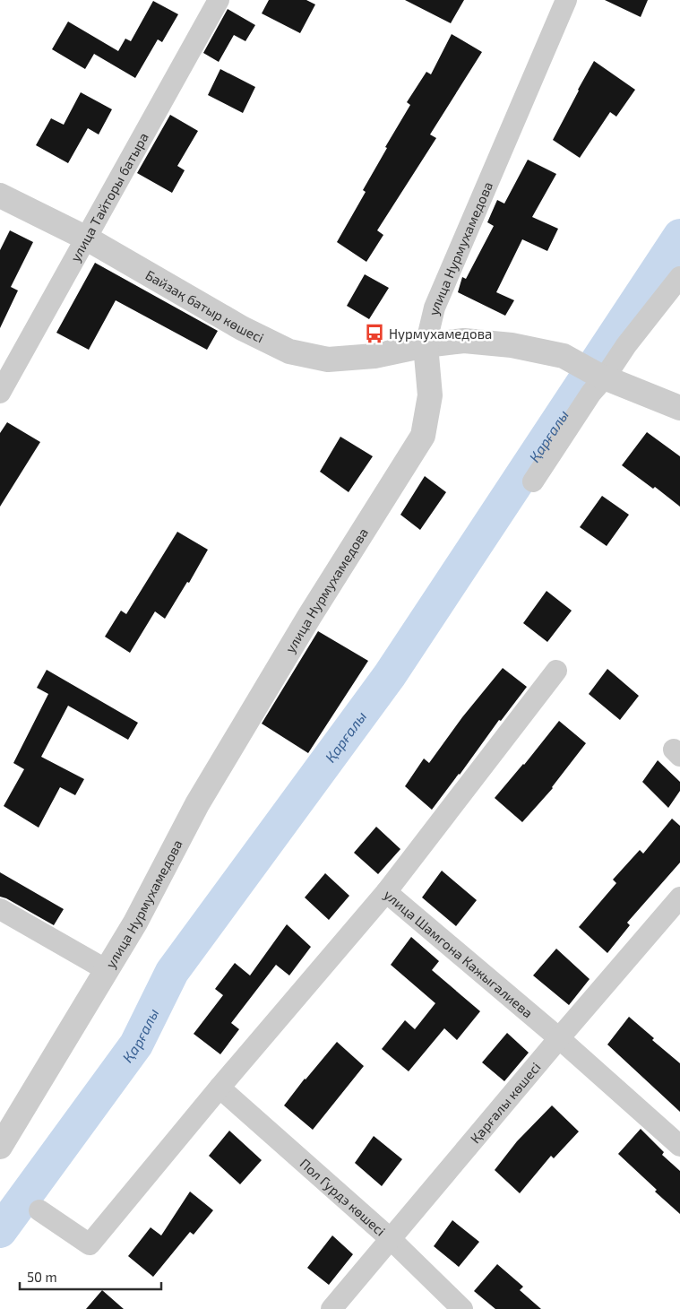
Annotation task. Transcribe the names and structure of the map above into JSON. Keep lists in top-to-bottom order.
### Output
{
  "streets": {
    "street": [
      "улица Тайторы батыра",
      "улица Нурмухамедова",
      "Байзақ батыр көшесі",
      "улица Шамгона Кажыгалиева",
      "Қарғалы көшесі",
      "Пол Гурдэ көшесі"
    ]
  },
  "crossings": [
    ["улица Тайторы батыра", "Байзақ батыр көшесі"],
    ["улица Нурмухамедова", "Байзақ батыр көшесі"],
    ["улица Шамгона Кажыгалиева", "Қарғалы көшесі"],
    ["Қарғалы көшесі", "Пол Гурдэ көшесі"]
  ],
  "water": ["Қарғалы"],
  "places": {
    "bus stop": ["Нурмухамедова"]
  },
  "scale_bar": "50 m"
}
